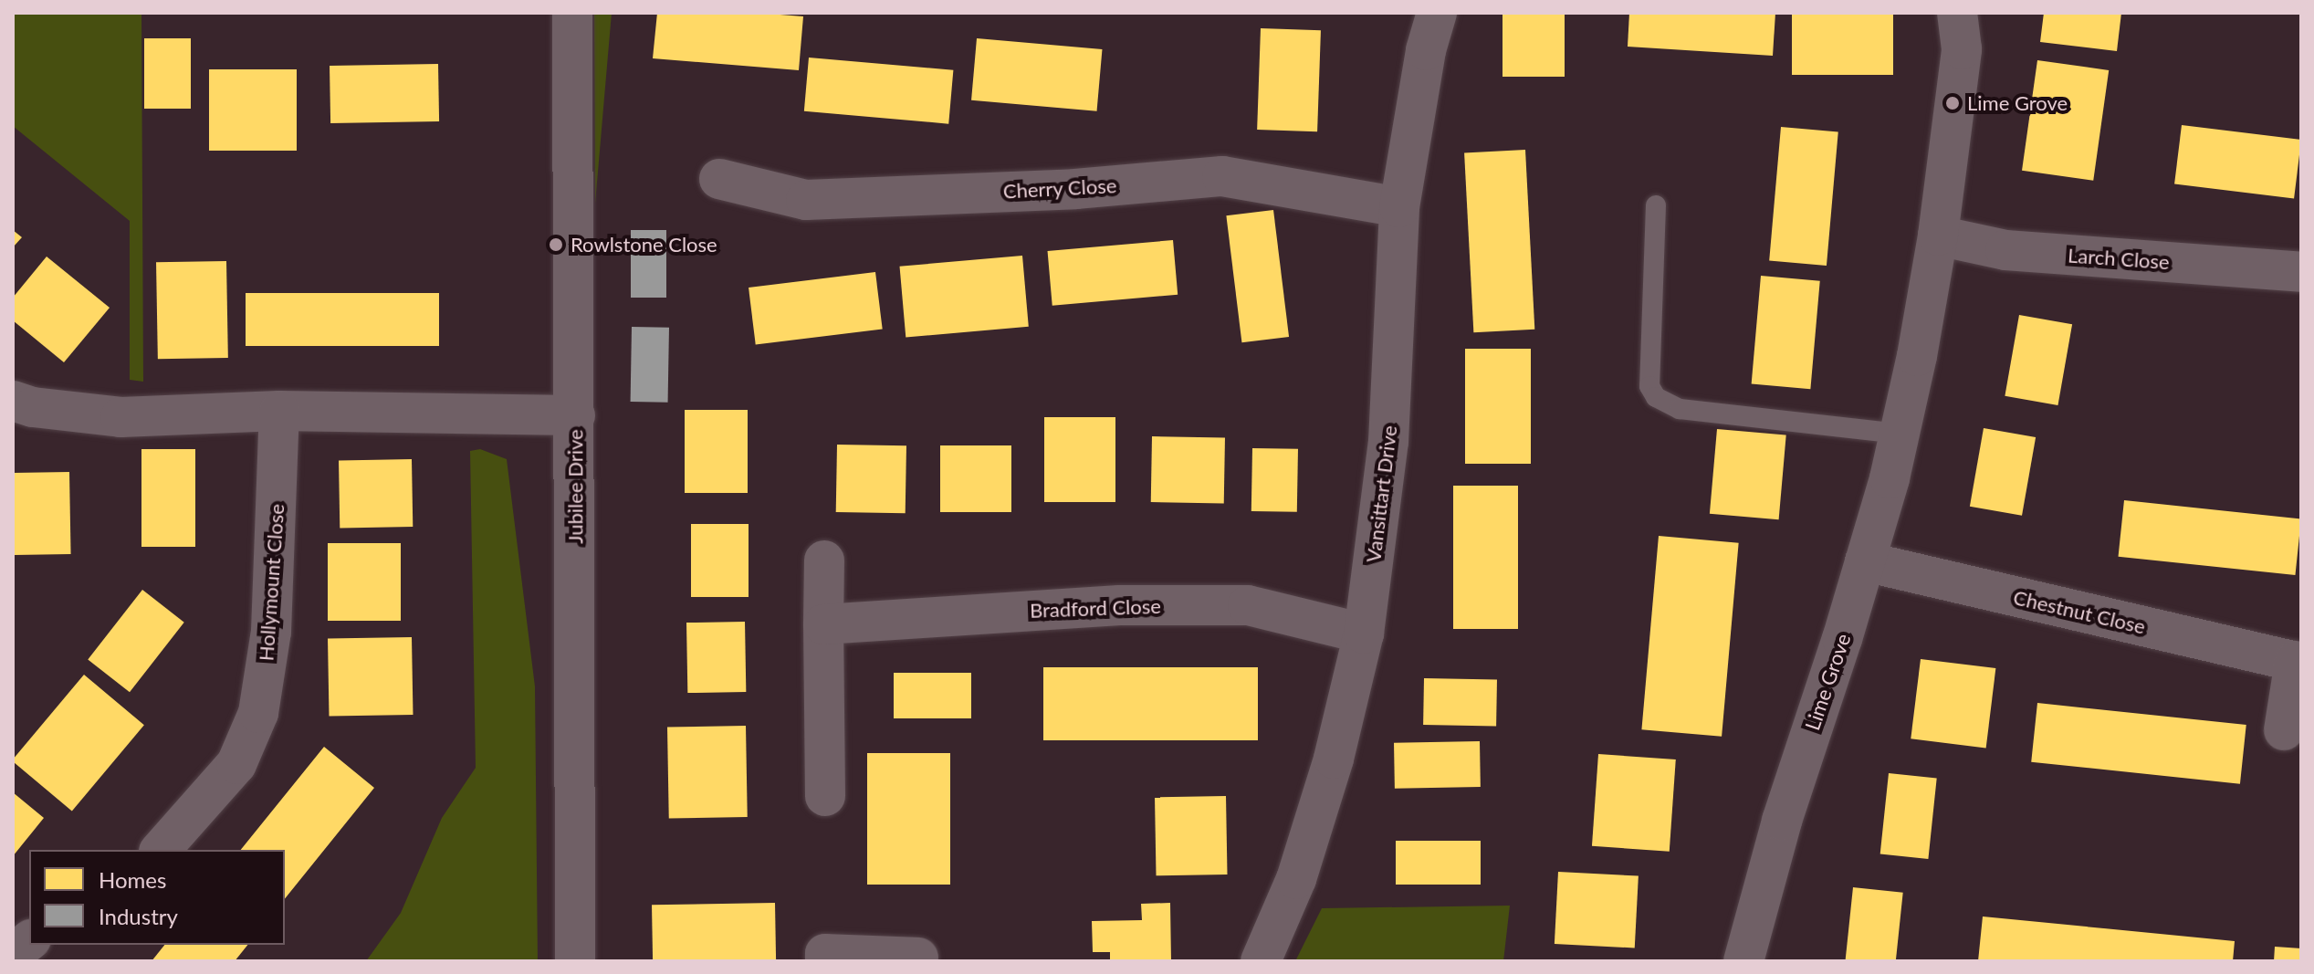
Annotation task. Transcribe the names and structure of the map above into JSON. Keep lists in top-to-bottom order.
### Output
{
  "streets": {
    "street": [
      "Cherry Close",
      "Larch Close",
      "Jubilee Drive",
      "Vansittart Drive",
      "Hollymount Close",
      "Bradford Close",
      "Chestnut Close",
      "Lime Grove"
    ]
  },
  "crossings": [
    ["Cherry Close", "Vansittart Drive"],
    ["Larch Close", "Lime Grove"],
    ["Vansittart Drive", "Bradford Close"],
    ["Chestnut Close", "Lime Grove"]
  ],
  "places": ["Lime Grove", "Rowlstone Close"],
  "legend": ["Homes", "Industry"]
}
